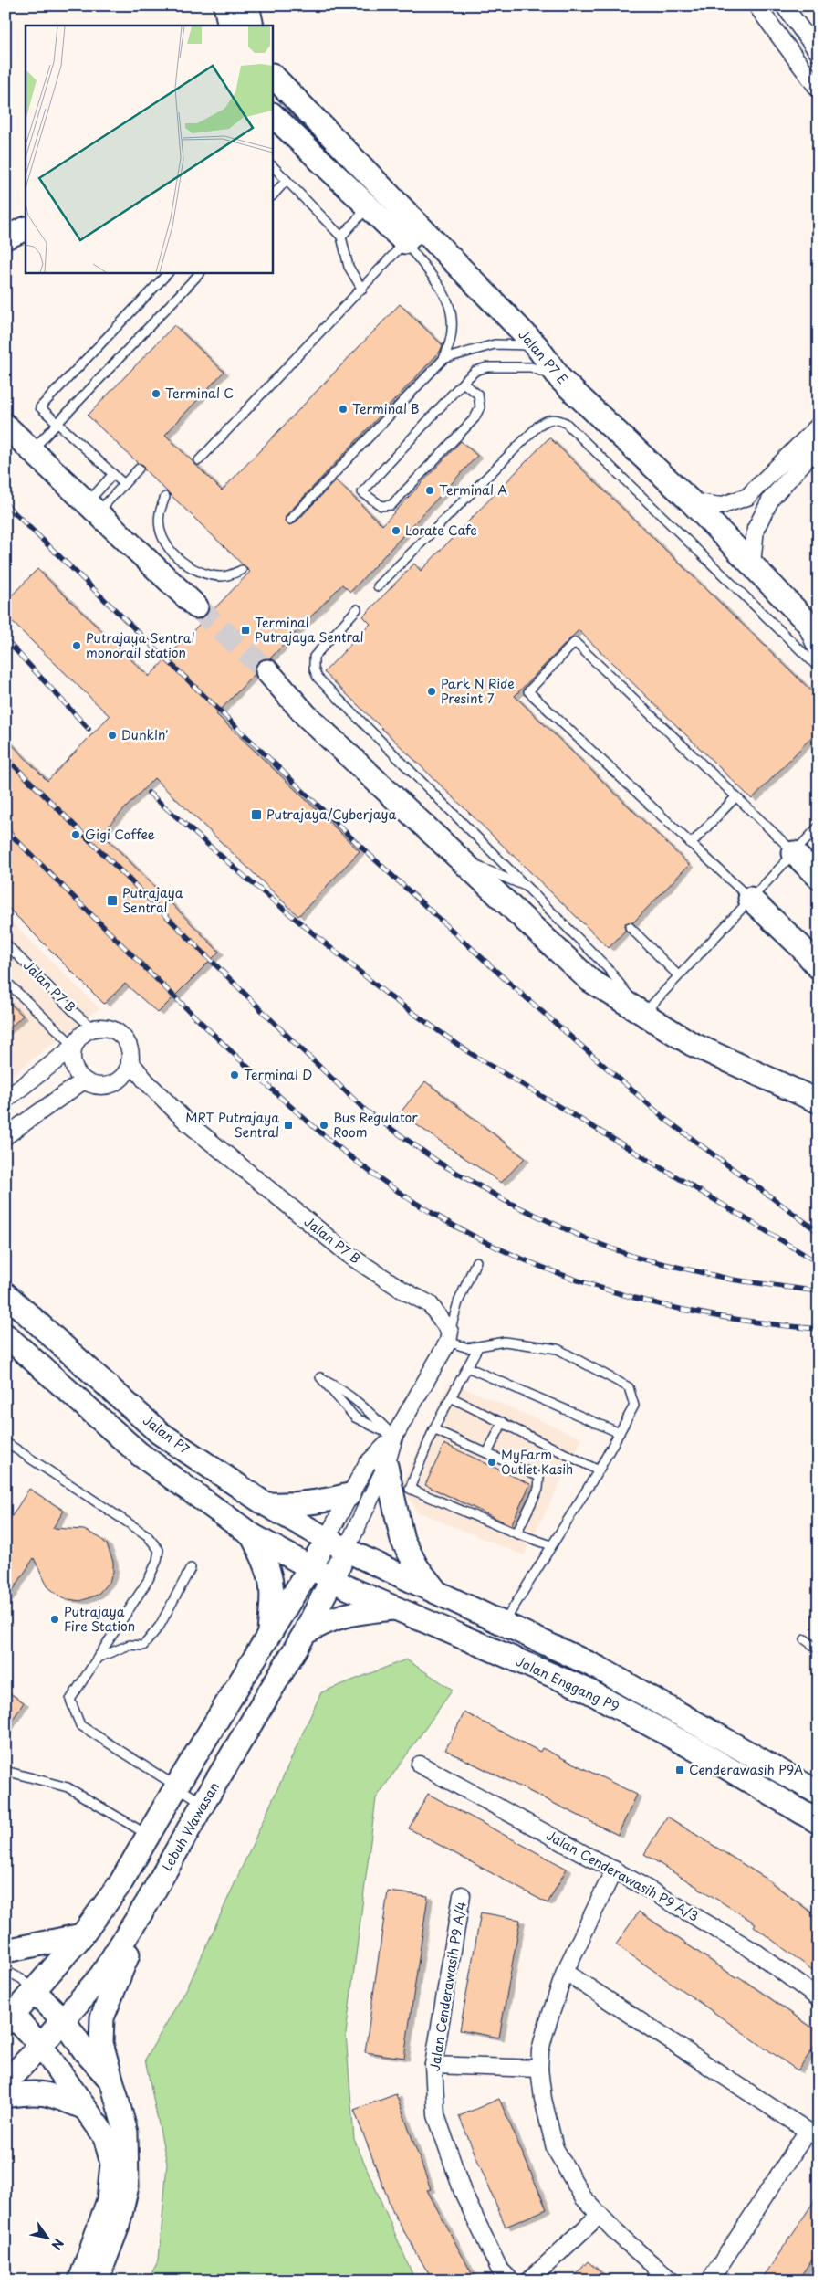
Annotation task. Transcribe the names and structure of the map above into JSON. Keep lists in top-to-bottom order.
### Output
{
  "streets": {
    "main road": [
      "Jalan P7 E",
      "Jalan P7",
      "Jalan Enggang P9",
      "Lebuh Wawasan"
    ],
    "street": ["Jalan P7 B", "Jalan Cenderawasih P9 A/3", "Jalan Cenderawasih P9 A/4"]
  },
  "crossings": [
    ["Jalan P7", "Jalan Enggang P9"],
    ["Jalan P7", "Lebuh Wawasan"],
    ["Jalan Enggang P9", "Lebuh Wawasan"]
  ],
  "places": {
    "other": [
      "Terminal C",
      "Terminal B",
      "Terminal A",
      "Lorate Cafe",
      "Putrajaya Sentral monorail station",
      "Park N Ride Presint 7",
      "Dunkin'",
      "Gigi Coffee",
      "Terminal D",
      "Bus Regulator Room",
      "MyFarm Outlet Kasih",
      "Putrajaya Fire Station"
    ],
    "transit": [
      "Terminal Putrajaya Sentral",
      "Putrajaya/Cyberjaya",
      "Putrajaya Sentral",
      "MRT Putrajaya Sentral",
      "Cenderawasih P9A"
    ]
  },
  "north": "bottom right"
}
